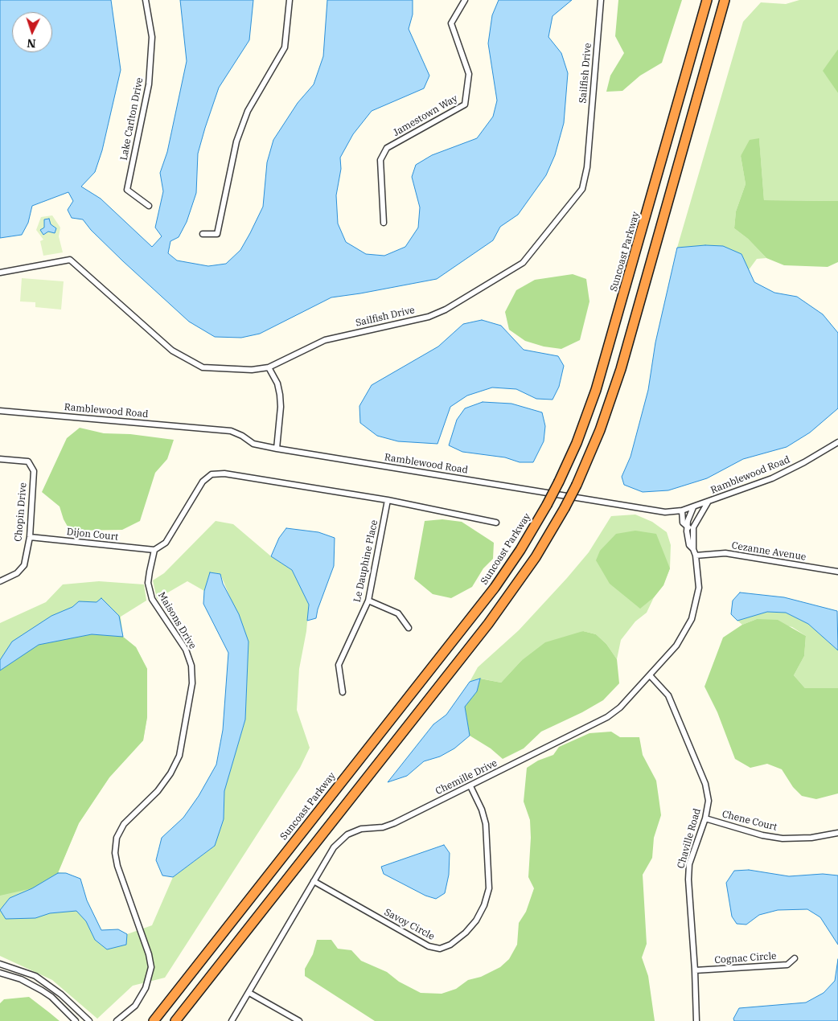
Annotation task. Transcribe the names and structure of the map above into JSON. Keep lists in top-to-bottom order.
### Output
{
  "streets": {
    "highway": ["Suncoast Parkway"],
    "street": [
      "Sailfish Drive",
      "Jamestown Way",
      "Lake Carlton Drive",
      "Ramblewood Road",
      "Chopin Drive",
      "Dijon Court",
      "Cezanne Avenue",
      "Le Dauphine Place",
      "Maisons Drive",
      "Chemille Drive",
      "Chene Court",
      "Chaville Road",
      "Savoy Circle",
      "Cognac Circle"
    ]
  },
  "crossings": [
    ["Ramblewood Road", "Chemille Drive"],
    ["Chopin Drive", "Dijon Court"],
    ["Dijon Court", "Maisons Drive"],
    ["Cezanne Avenue", "Chemille Drive"],
    ["Chemille Drive", "Chaville Road"],
    ["Chemille Drive", "Savoy Circle"],
    ["Chene Court", "Chaville Road"],
    ["Chaville Road", "Cognac Circle"]
  ],
  "north": "bottom"
}
